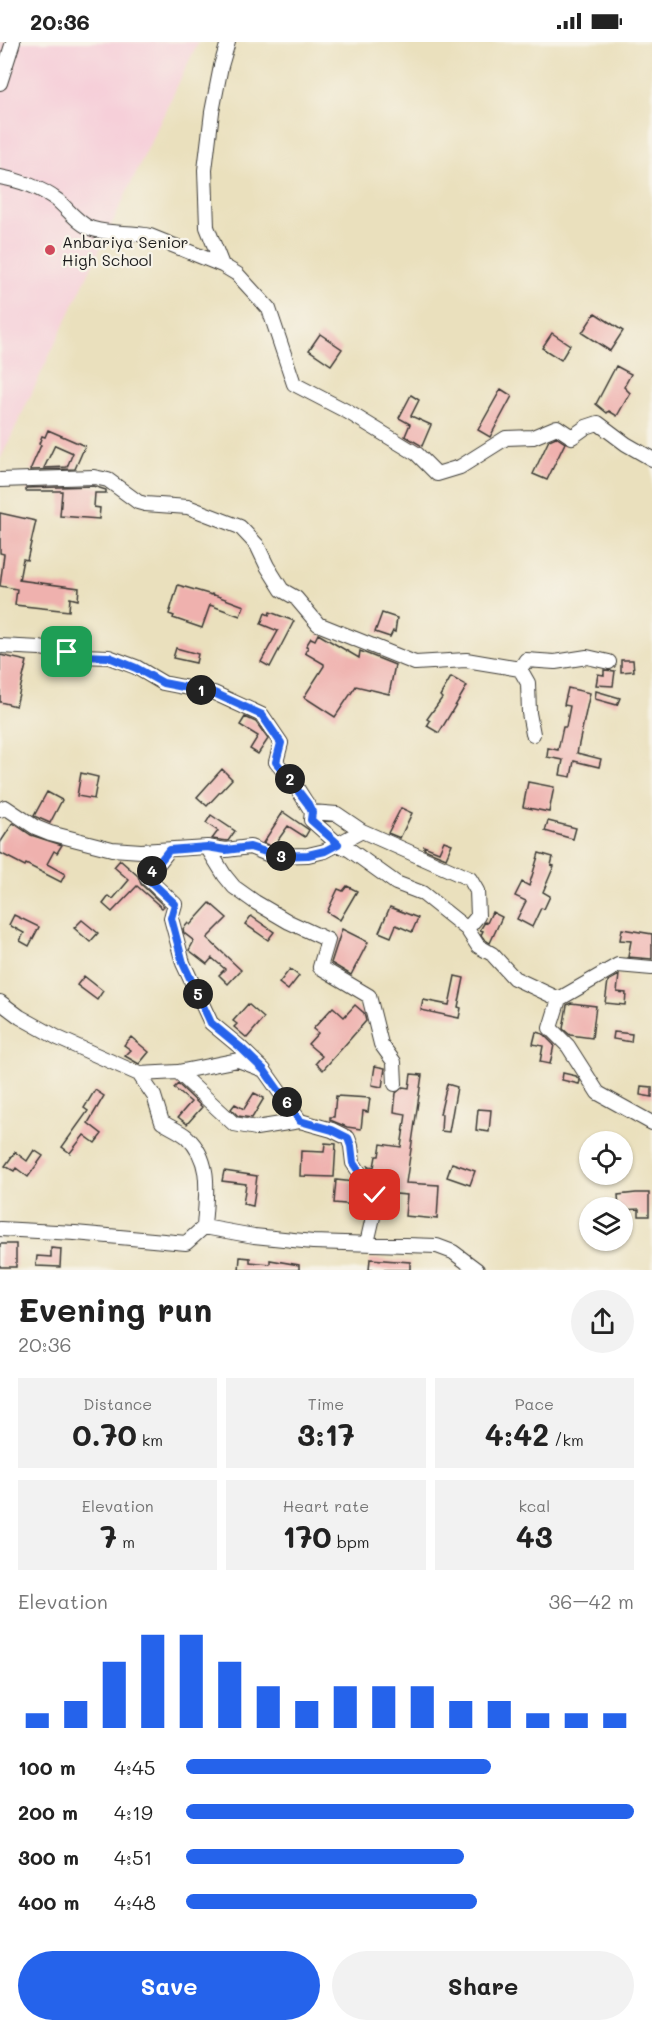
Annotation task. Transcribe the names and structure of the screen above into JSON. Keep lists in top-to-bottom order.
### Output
{
  "places": ["Anbariya Senior High School"],
  "page": {
    "status": "20:36",
    "pins": [
      "1",
      "2",
      "3",
      "4",
      "5",
      "6"
    ],
    "heading": ["Evening run", "20:36"],
    "stats": [
      ["Distance", "0.70 km"],
      ["Time", "3:17"],
      ["Pace", "4:42 /km"],
      ["Elevation", "7 m"],
      ["Heart rate", "170 bpm"],
      ["kcal", "43"]
    ],
    "chart": ["Elevation", "36–42 m"],
    "list": [
      {
        "name": "100 m",
        "note": "4:45"
      },
      {
        "name": "200 m",
        "note": "4:19"
      },
      {
        "name": "300 m",
        "note": "4:51"
      },
      {
        "name": "400 m",
        "note": "4:48"
      }
    ],
    "buttons": ["Save", "Share"]
  }
}
